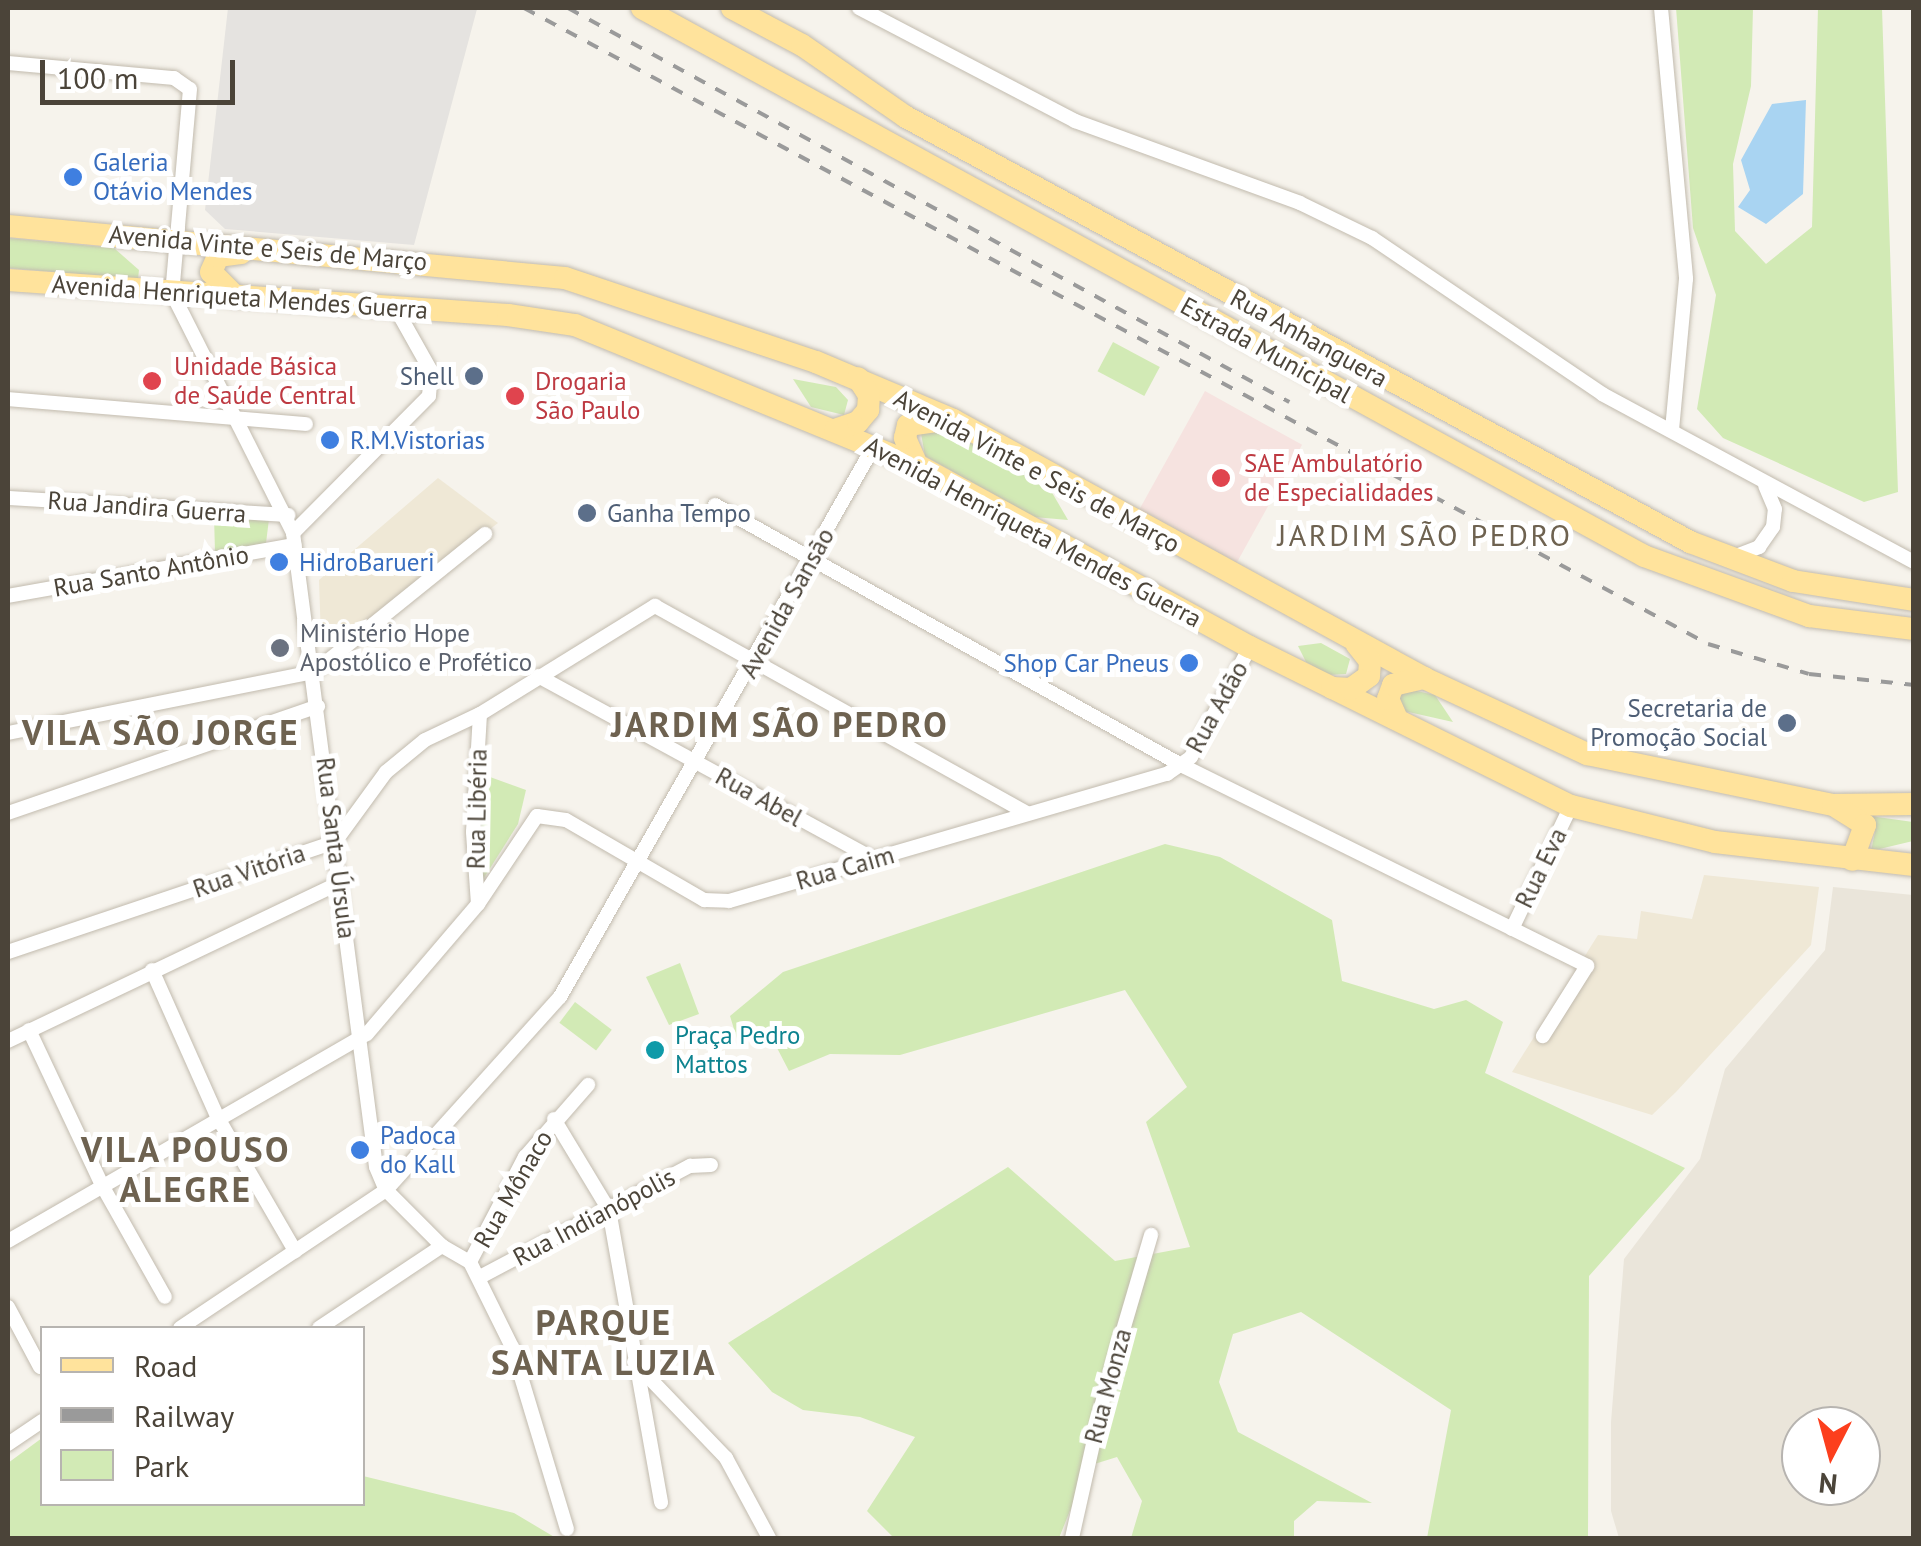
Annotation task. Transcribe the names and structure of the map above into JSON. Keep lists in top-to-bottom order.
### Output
{
  "streets": {
    "main road": [
      "Avenida Vinte e Seis de Março",
      "Avenida Henriqueta Mendes Guerra",
      "Rua Anhanguera",
      "Estrada Municipal"
    ],
    "street": [
      "Rua Jandira Guerra",
      "Rua Santo Antônio",
      "Avenida Sansão",
      "Rua Adão",
      "Rua Abel",
      "Rua Libéria",
      "Rua Santa Úrsula",
      "Rua Caim",
      "Rua Eva",
      "Rua Vitória",
      "Rua Mônaco",
      "Rua Indianópolis",
      "Rua Monza"
    ]
  },
  "crossings": [
    ["Avenida Henriqueta Mendes Guerra", "Avenida Sansão"],
    ["Avenida Henriqueta Mendes Guerra", "Rua Adão"],
    ["Avenida Henriqueta Mendes Guerra", "Rua Santa Úrsula"],
    ["Avenida Henriqueta Mendes Guerra", "Rua Eva"],
    ["Rua Jandira Guerra", "Rua Santa Úrsula"],
    ["Rua Santo Antônio", "Rua Santa Úrsula"],
    ["Avenida Sansão", "Rua Abel"],
    ["Avenida Sansão", "Rua Santa Úrsula"],
    ["Avenida Sansão", "Rua Caim"],
    ["Avenida Sansão", "Rua Vitória"],
    ["Rua Adão", "Rua Caim"],
    ["Rua Abel", "Rua Caim"],
    ["Rua Abel", "Rua Vitória"],
    ["Rua Libéria", "Rua Caim"],
    ["Rua Libéria", "Rua Vitória"],
    ["Rua Santa Úrsula", "Rua Vitória"],
    ["Rua Mônaco", "Rua Indianópolis"]
  ],
  "districts": [
    "JARDIM SÃO PEDRO",
    "JARDIM SÃO PEDRO",
    "VILA SÃO JORGE",
    "VILA POUSO ALEGRE",
    "PARQUE SANTA LUZIA"
  ],
  "places": [
    "Galeria Otávio Mendes",
    "Shell",
    "Unidade Básica de Saúde Central",
    "Drogaria São Paulo",
    "R.M.Vistorias",
    "SAE Ambulatório de Especialidades",
    "Ganha Tempo",
    "HidroBarueri",
    "Ministério Hope Apostólico e Profético",
    "Shop Car Pneus",
    "Secretaria de Promoção Social",
    "Praça Pedro Mattos",
    "Padoca do Kall"
  ],
  "legend": ["Road", "Railway", "Park"],
  "scale_bar": "100 m",
  "north": "bottom"
}
